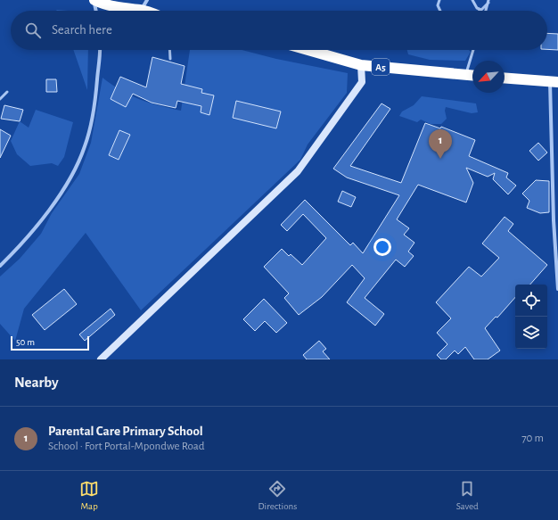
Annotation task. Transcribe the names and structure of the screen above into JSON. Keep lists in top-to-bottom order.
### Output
{
  "streets": {
    "highway": ["A5"]
  },
  "scale_bar": "50 m",
  "north": "bottom left",
  "page": {
    "search": "Search here",
    "pins": "1",
    "scale": "50 m",
    "heading": "Nearby",
    "list": [
      {
        "mark": "1",
        "name": "Parental Care Primary School",
        "note": "School · Fort Portal-Mpondwe Road",
        "value": "70 m"
      }
    ],
    "nav": ["Map", "Directions", "Saved"]
  }
}
